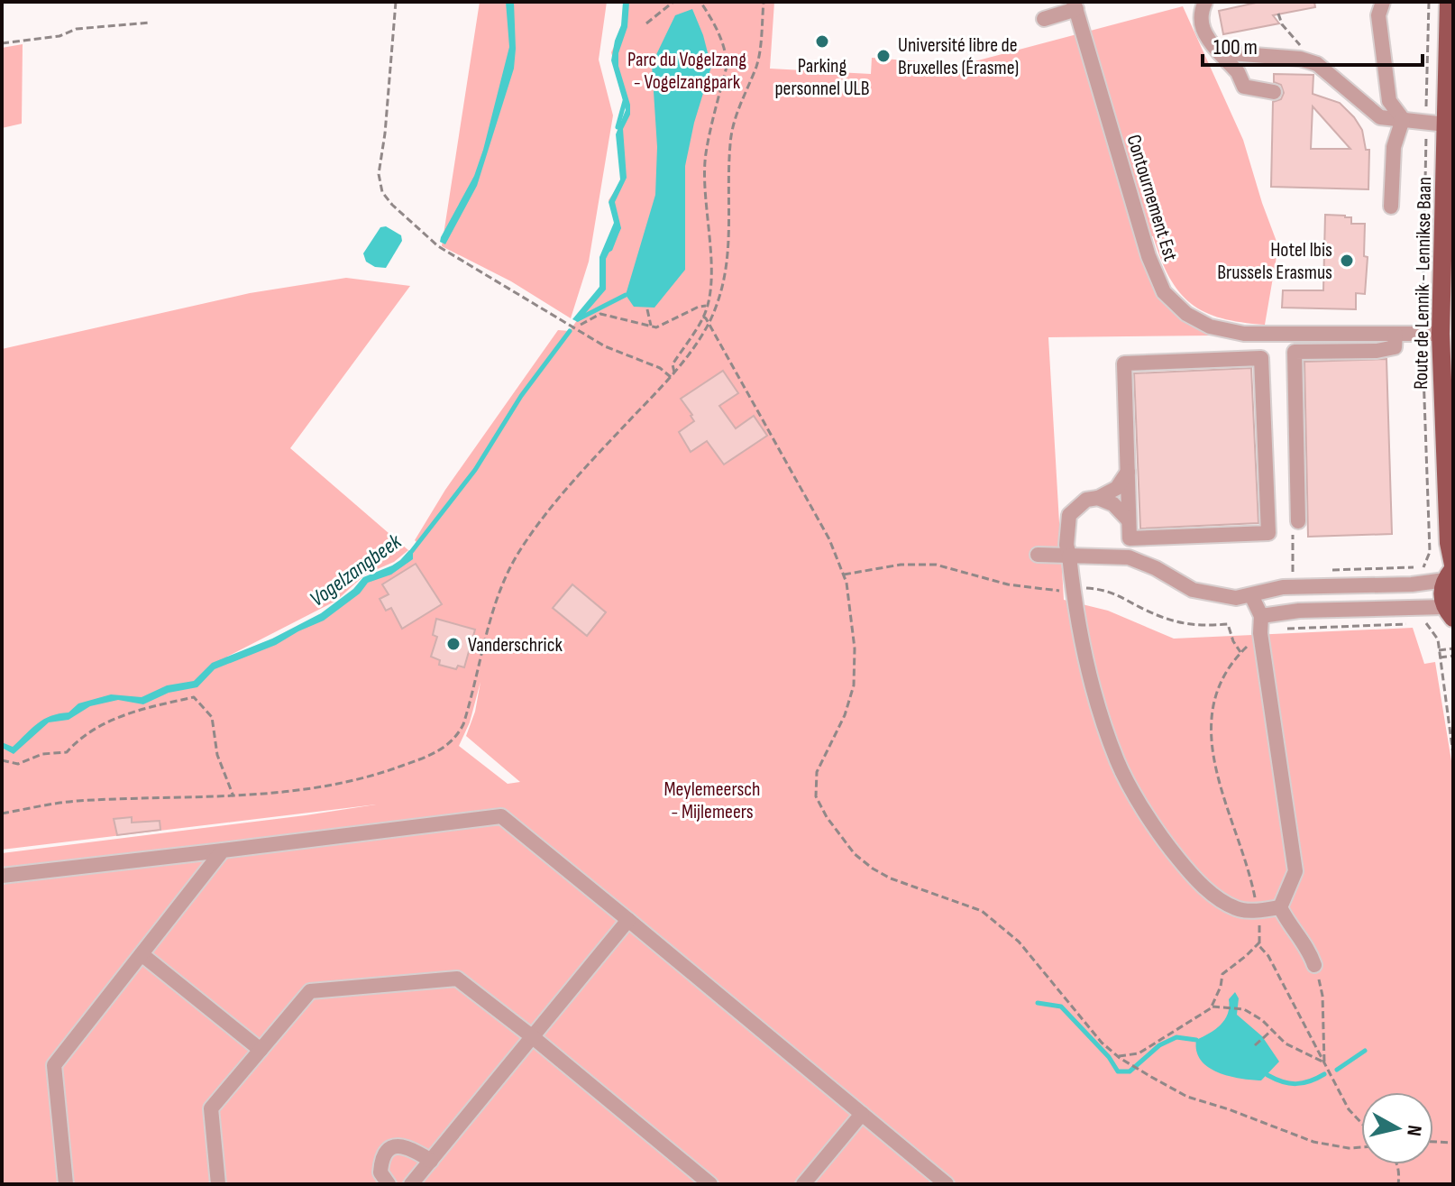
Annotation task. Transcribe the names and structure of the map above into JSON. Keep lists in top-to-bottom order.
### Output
{
  "streets": {
    "main road": ["Route de Lennik - Lennikse Baan"],
    "street": ["Contournement Est"]
  },
  "crossings": [
    ["Contournement Est", "Route de Lennik - Lennikse Baan"]
  ],
  "water": ["Vogelzangbeek"],
  "parks": ["Parc du Vogelzang - Vogelzangpark", "Meylemeersch - Mijlemeers"],
  "places": [
    "Parking personnel ULB",
    "Université libre de Bruxelles (Érasme)",
    "Hotel Ibis Brussels Erasmus",
    "Vanderschrick"
  ],
  "scale_bar": "100 m",
  "north": "right"
}
